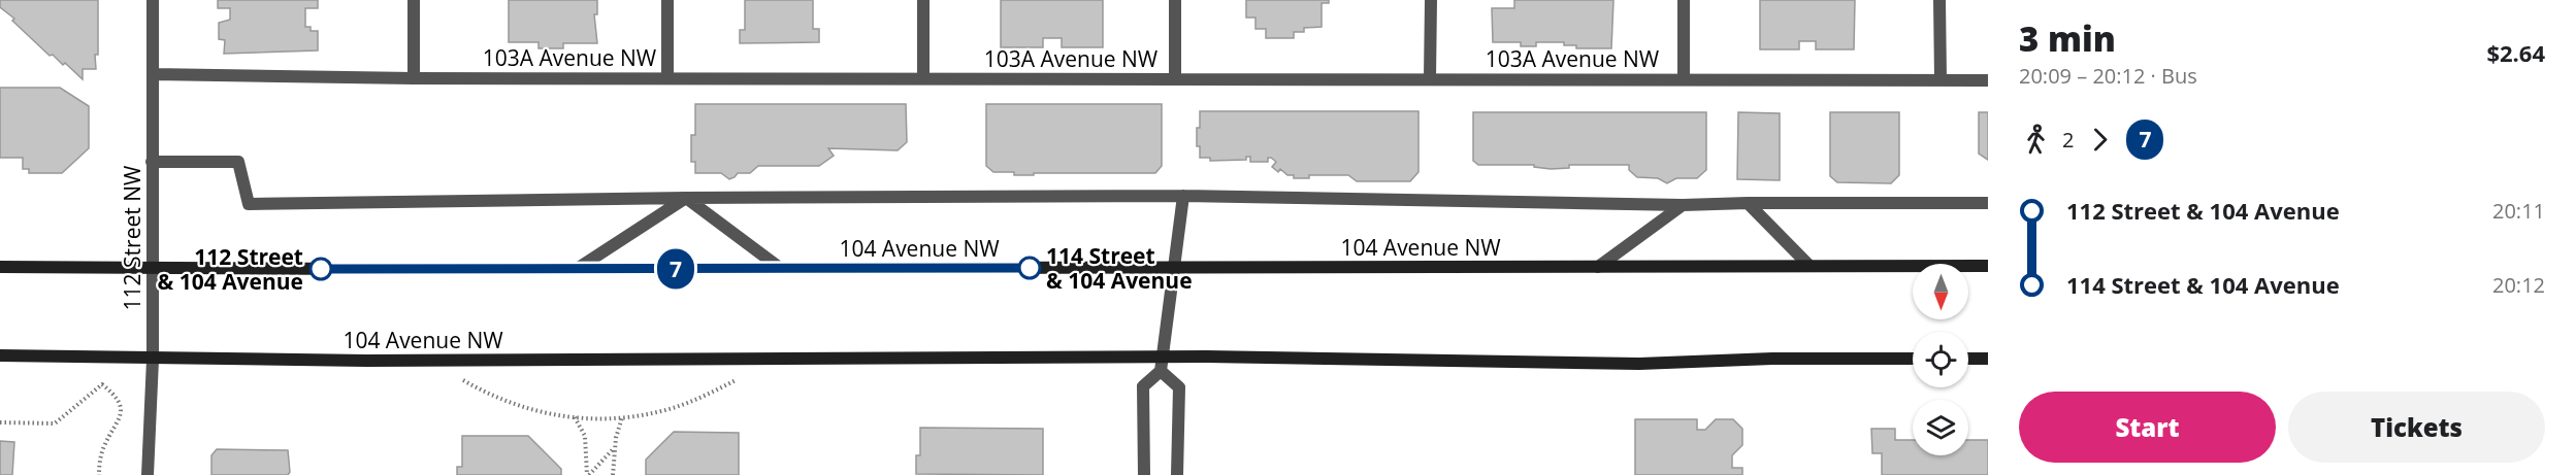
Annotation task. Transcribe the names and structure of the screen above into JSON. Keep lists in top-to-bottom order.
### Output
{
  "streets": {
    "main road": ["104 Avenue NW"],
    "street": ["103A Avenue NW", "112 Street NW"]
  },
  "crossings": [
    ["103A Avenue NW", "112 Street NW"],
    ["112 Street NW", "104 Avenue NW"]
  ],
  "places": ["114 Street & 104 Avenue", "112 Street & 104 Avenue"],
  "lines": ["bus line 7"],
  "north": "bottom",
  "page": {
    "on_map": "7",
    "heading": ["3 min", "20:09 – 20:12 · Bus", "$2.64"],
    "legs": ["2", "7"],
    "list": [
      {
        "name": "112 Street & 104 Avenue",
        "value": "20:11"
      },
      {
        "name": "114 Street & 104 Avenue",
        "value": "20:12"
      }
    ],
    "buttons": ["Start", "Tickets"]
  }
}
